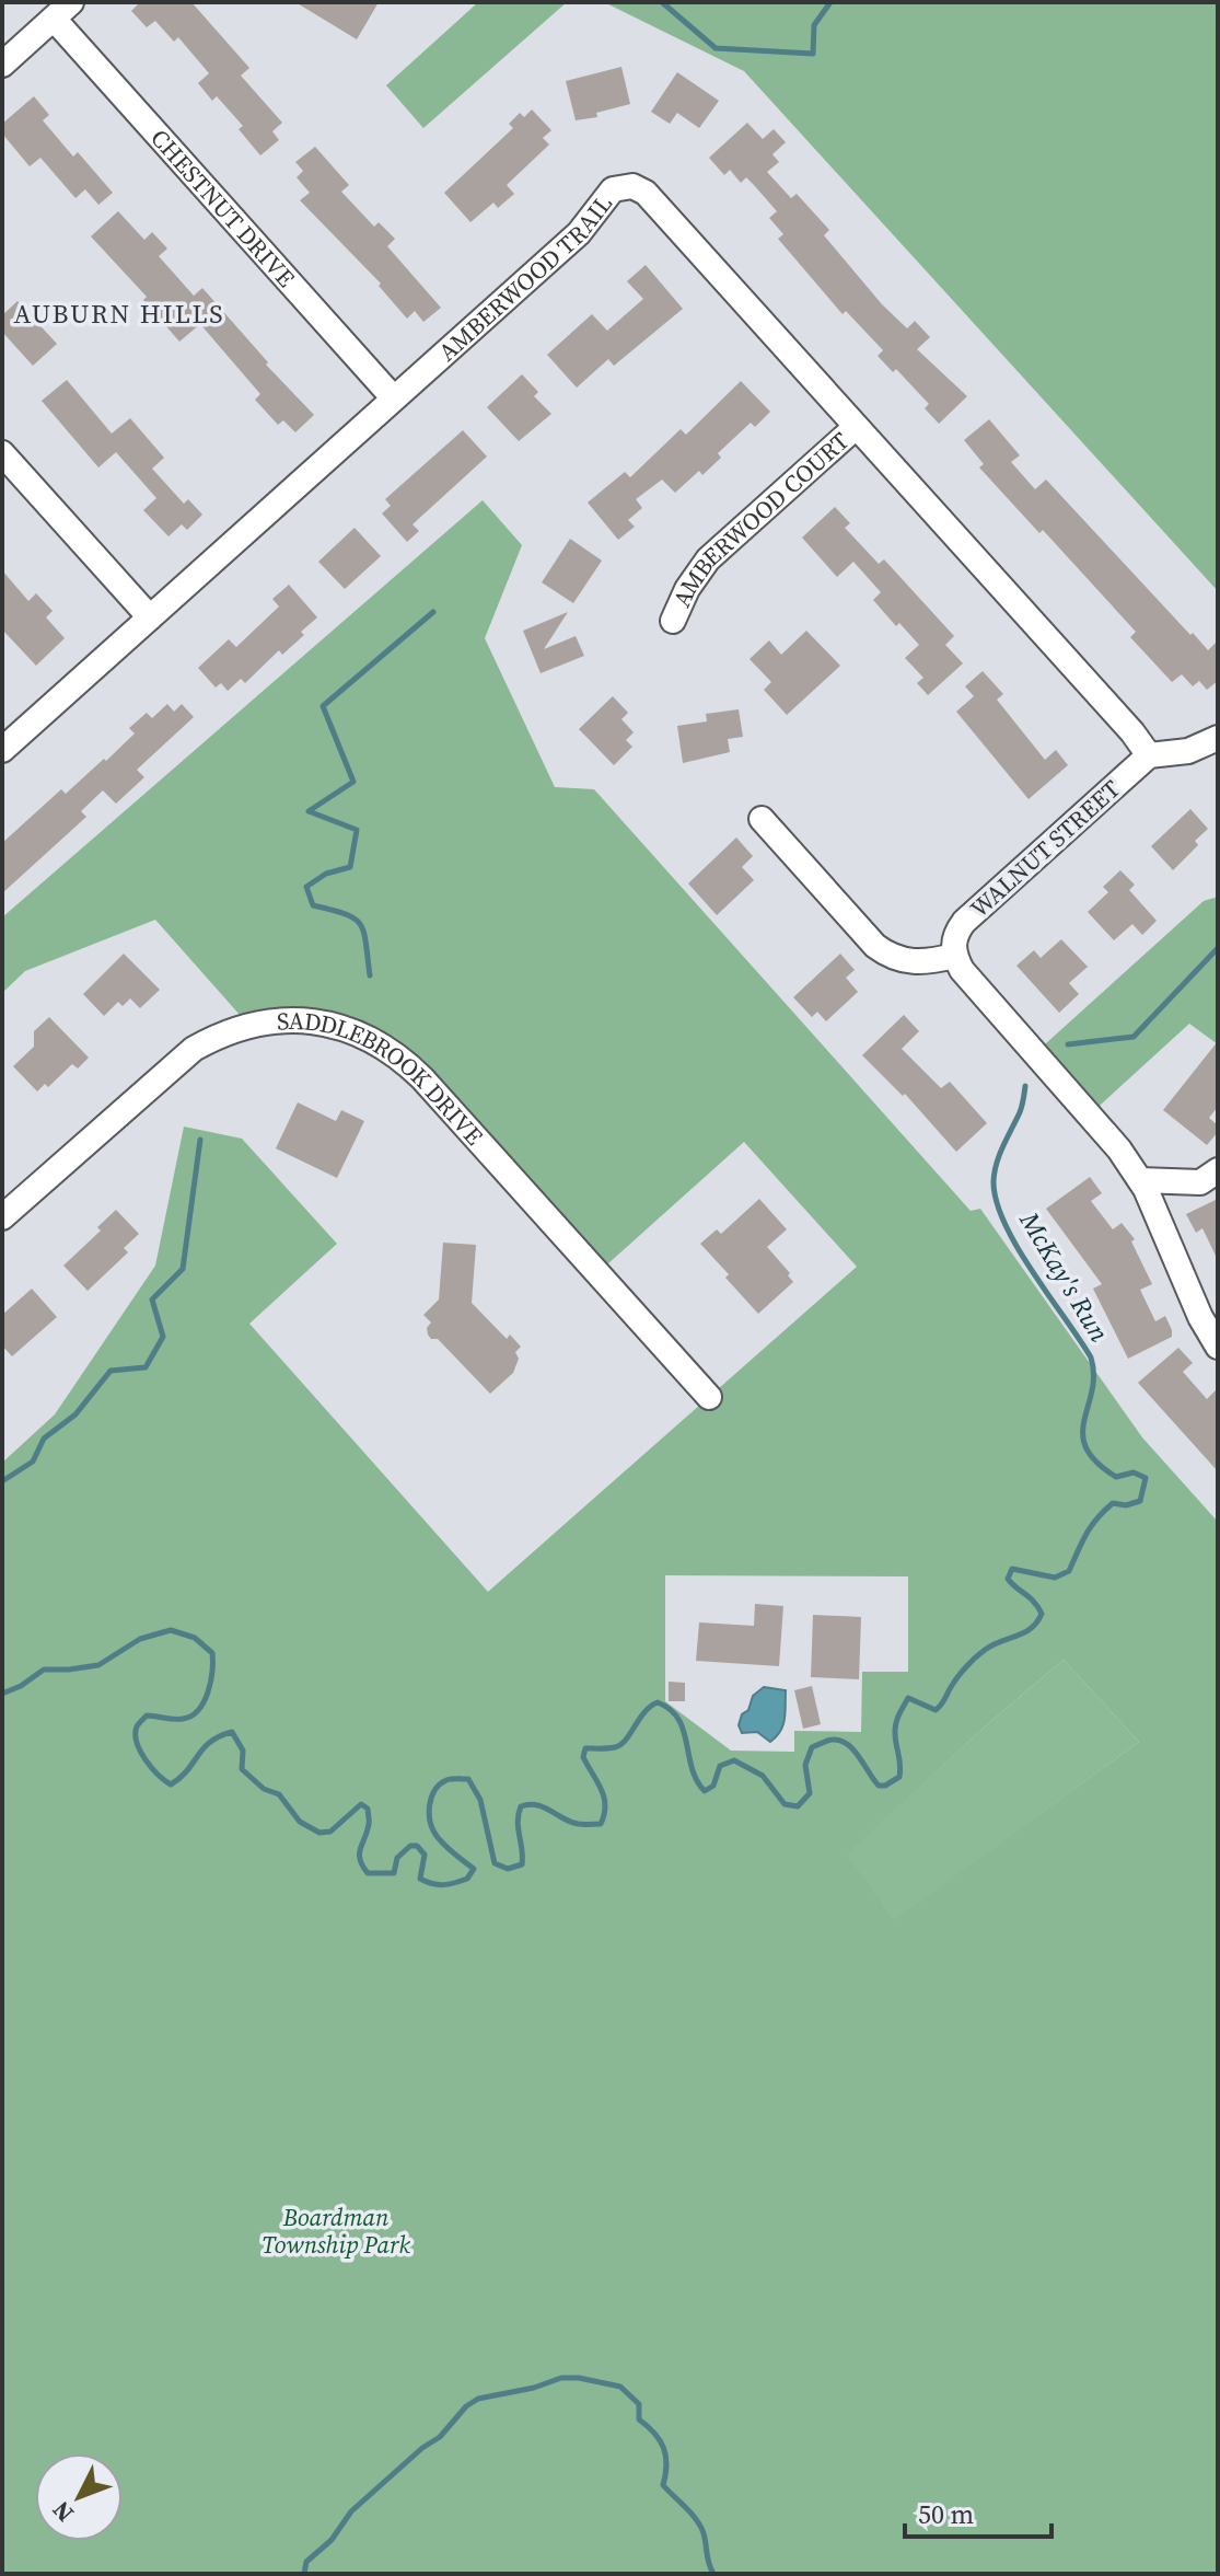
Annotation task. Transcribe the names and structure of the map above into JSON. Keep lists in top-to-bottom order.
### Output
{
  "streets": {
    "street": [
      "CHESTNUT DRIVE",
      "AMBERWOOD TRAIL",
      "AMBERWOOD COURT",
      "WALNUT STREET",
      "SADDLEBROOK DRIVE"
    ]
  },
  "crossings": [
    ["CHESTNUT DRIVE", "AMBERWOOD TRAIL"],
    ["AMBERWOOD TRAIL", "AMBERWOOD COURT"],
    ["AMBERWOOD TRAIL", "WALNUT STREET"]
  ],
  "districts": ["AUBURN HILLS"],
  "water": ["McKay's Run"],
  "parks": ["Boardman Township Park"],
  "scale_bar": "50 m",
  "north": "bottom left"
}
